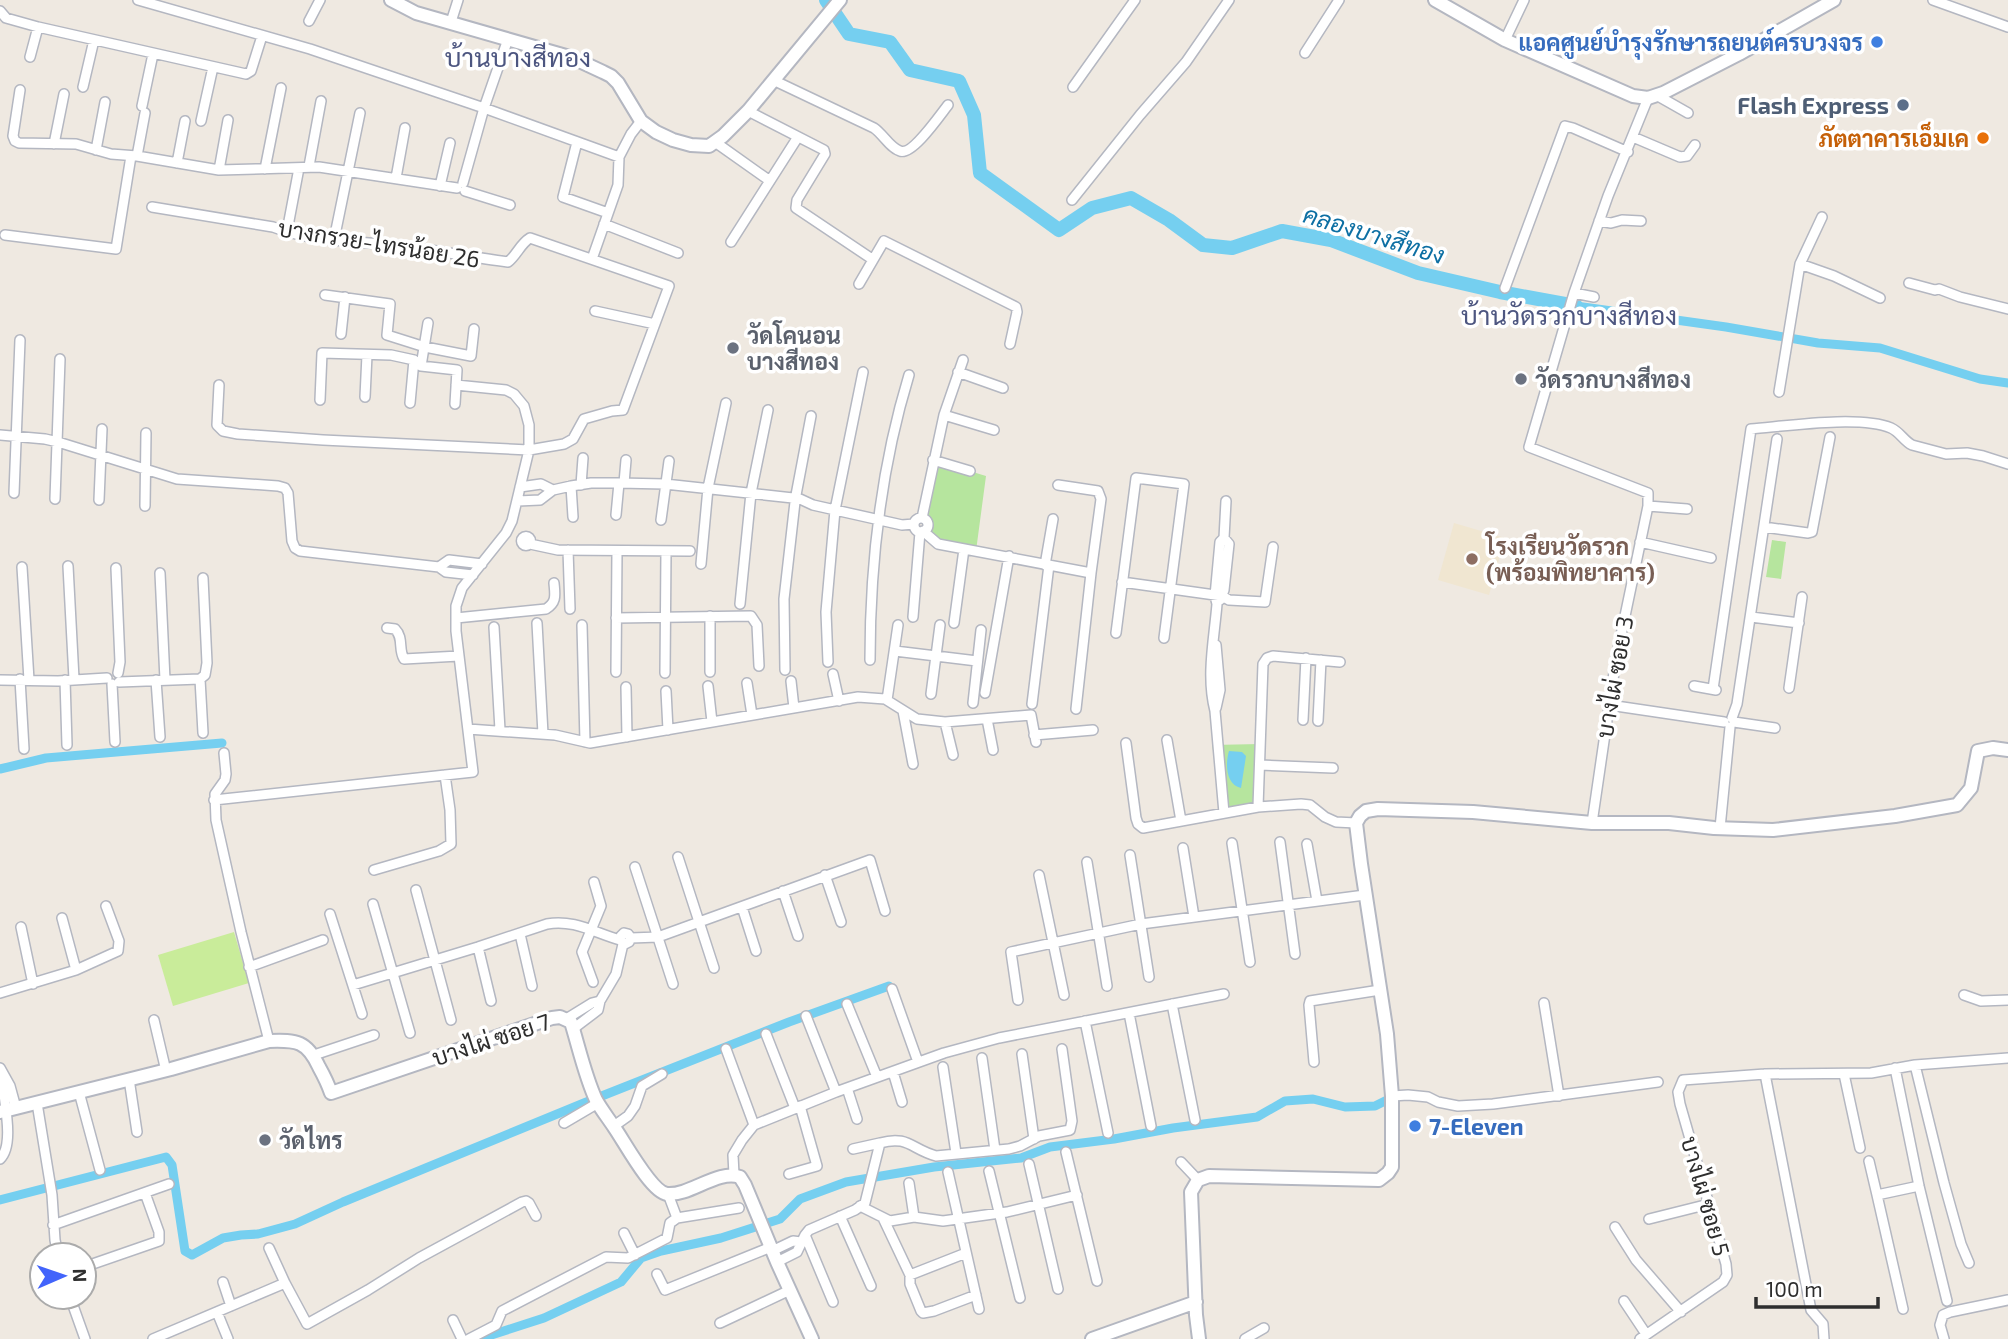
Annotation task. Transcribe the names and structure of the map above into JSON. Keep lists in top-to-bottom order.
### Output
{
  "streets": {
    "street": [
      "บางกรวย-ไทรน้อย 26",
      "บางไผ่ ซอย 3",
      "บางไผ่ ซอย 7",
      "บางไผ่ ซอย 5"
    ]
  },
  "districts": ["บ้านบางสีทอง", "บ้านวัดรวกบางสีทอง"],
  "water": ["คลองบางสีทอง"],
  "places": [
    "แอคศูนย์บำรุงรักษารถยนต์ครบวงจร",
    "Flash Express",
    "ภัตตาคารเอ็มเค",
    "วัดโคนอน บางสีทอง",
    "วัดรวกบางสีทอง",
    "โรงเรียนวัดรวก (พร้อมพิทยาคาร)",
    "7-Eleven",
    "วัดไทร"
  ],
  "scale_bar": "100 m",
  "north": "right"
}
